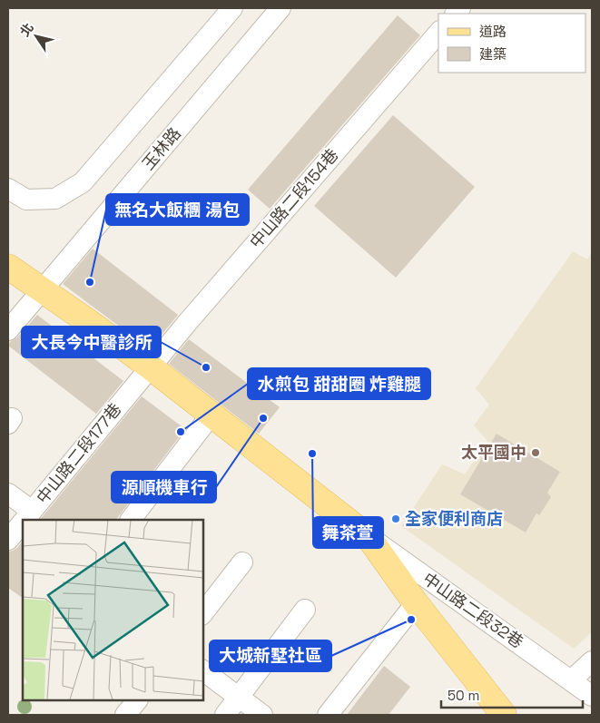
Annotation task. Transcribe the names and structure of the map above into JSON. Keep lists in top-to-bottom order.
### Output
{
  "streets": {
    "street": [
      "玉林路",
      "中山路二段154巷",
      "中山路二段177巷",
      "中山路二段32巷"
    ]
  },
  "crossings": [
    ["中山路二段154巷", "中山路二段177巷"]
  ],
  "places": [
    "無名大飯糰 湯包",
    "大長今中醫診所",
    "源順機車行",
    "水煎包 甜甜圈 炸雞腿",
    "太平國中",
    "舞茶萱",
    "全家便利商店",
    "大城新墅社區"
  ],
  "legend": ["道路", "建築"],
  "scale_bar": "50 m",
  "north": "top left"
}
